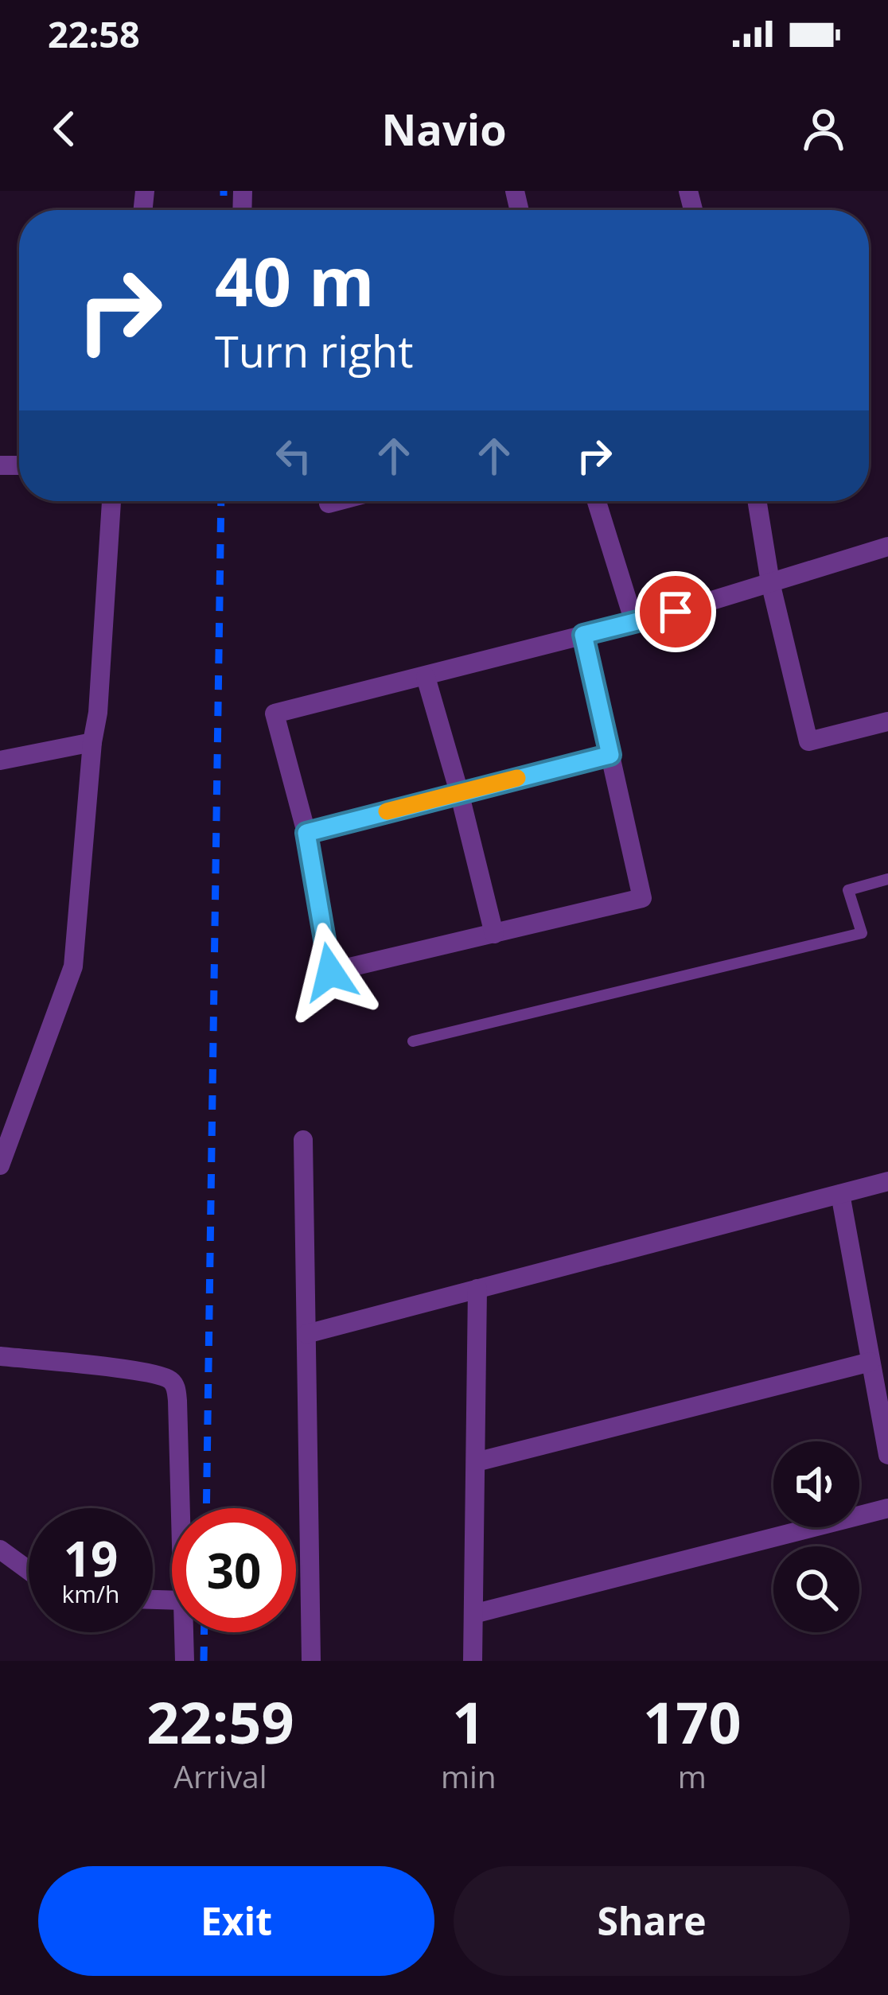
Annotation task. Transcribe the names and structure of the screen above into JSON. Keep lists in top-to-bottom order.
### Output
{
  "page": {
    "status": "22:58",
    "header": "Navio",
    "turn": ["40 m", "Turn right"],
    "speed": "19 km/h",
    "limit": "30",
    "eta": [
      "22:59",
      "Arrival",
      "1",
      "min",
      "170",
      "m"
    ],
    "buttons": ["Exit", "Share"]
  }
}
